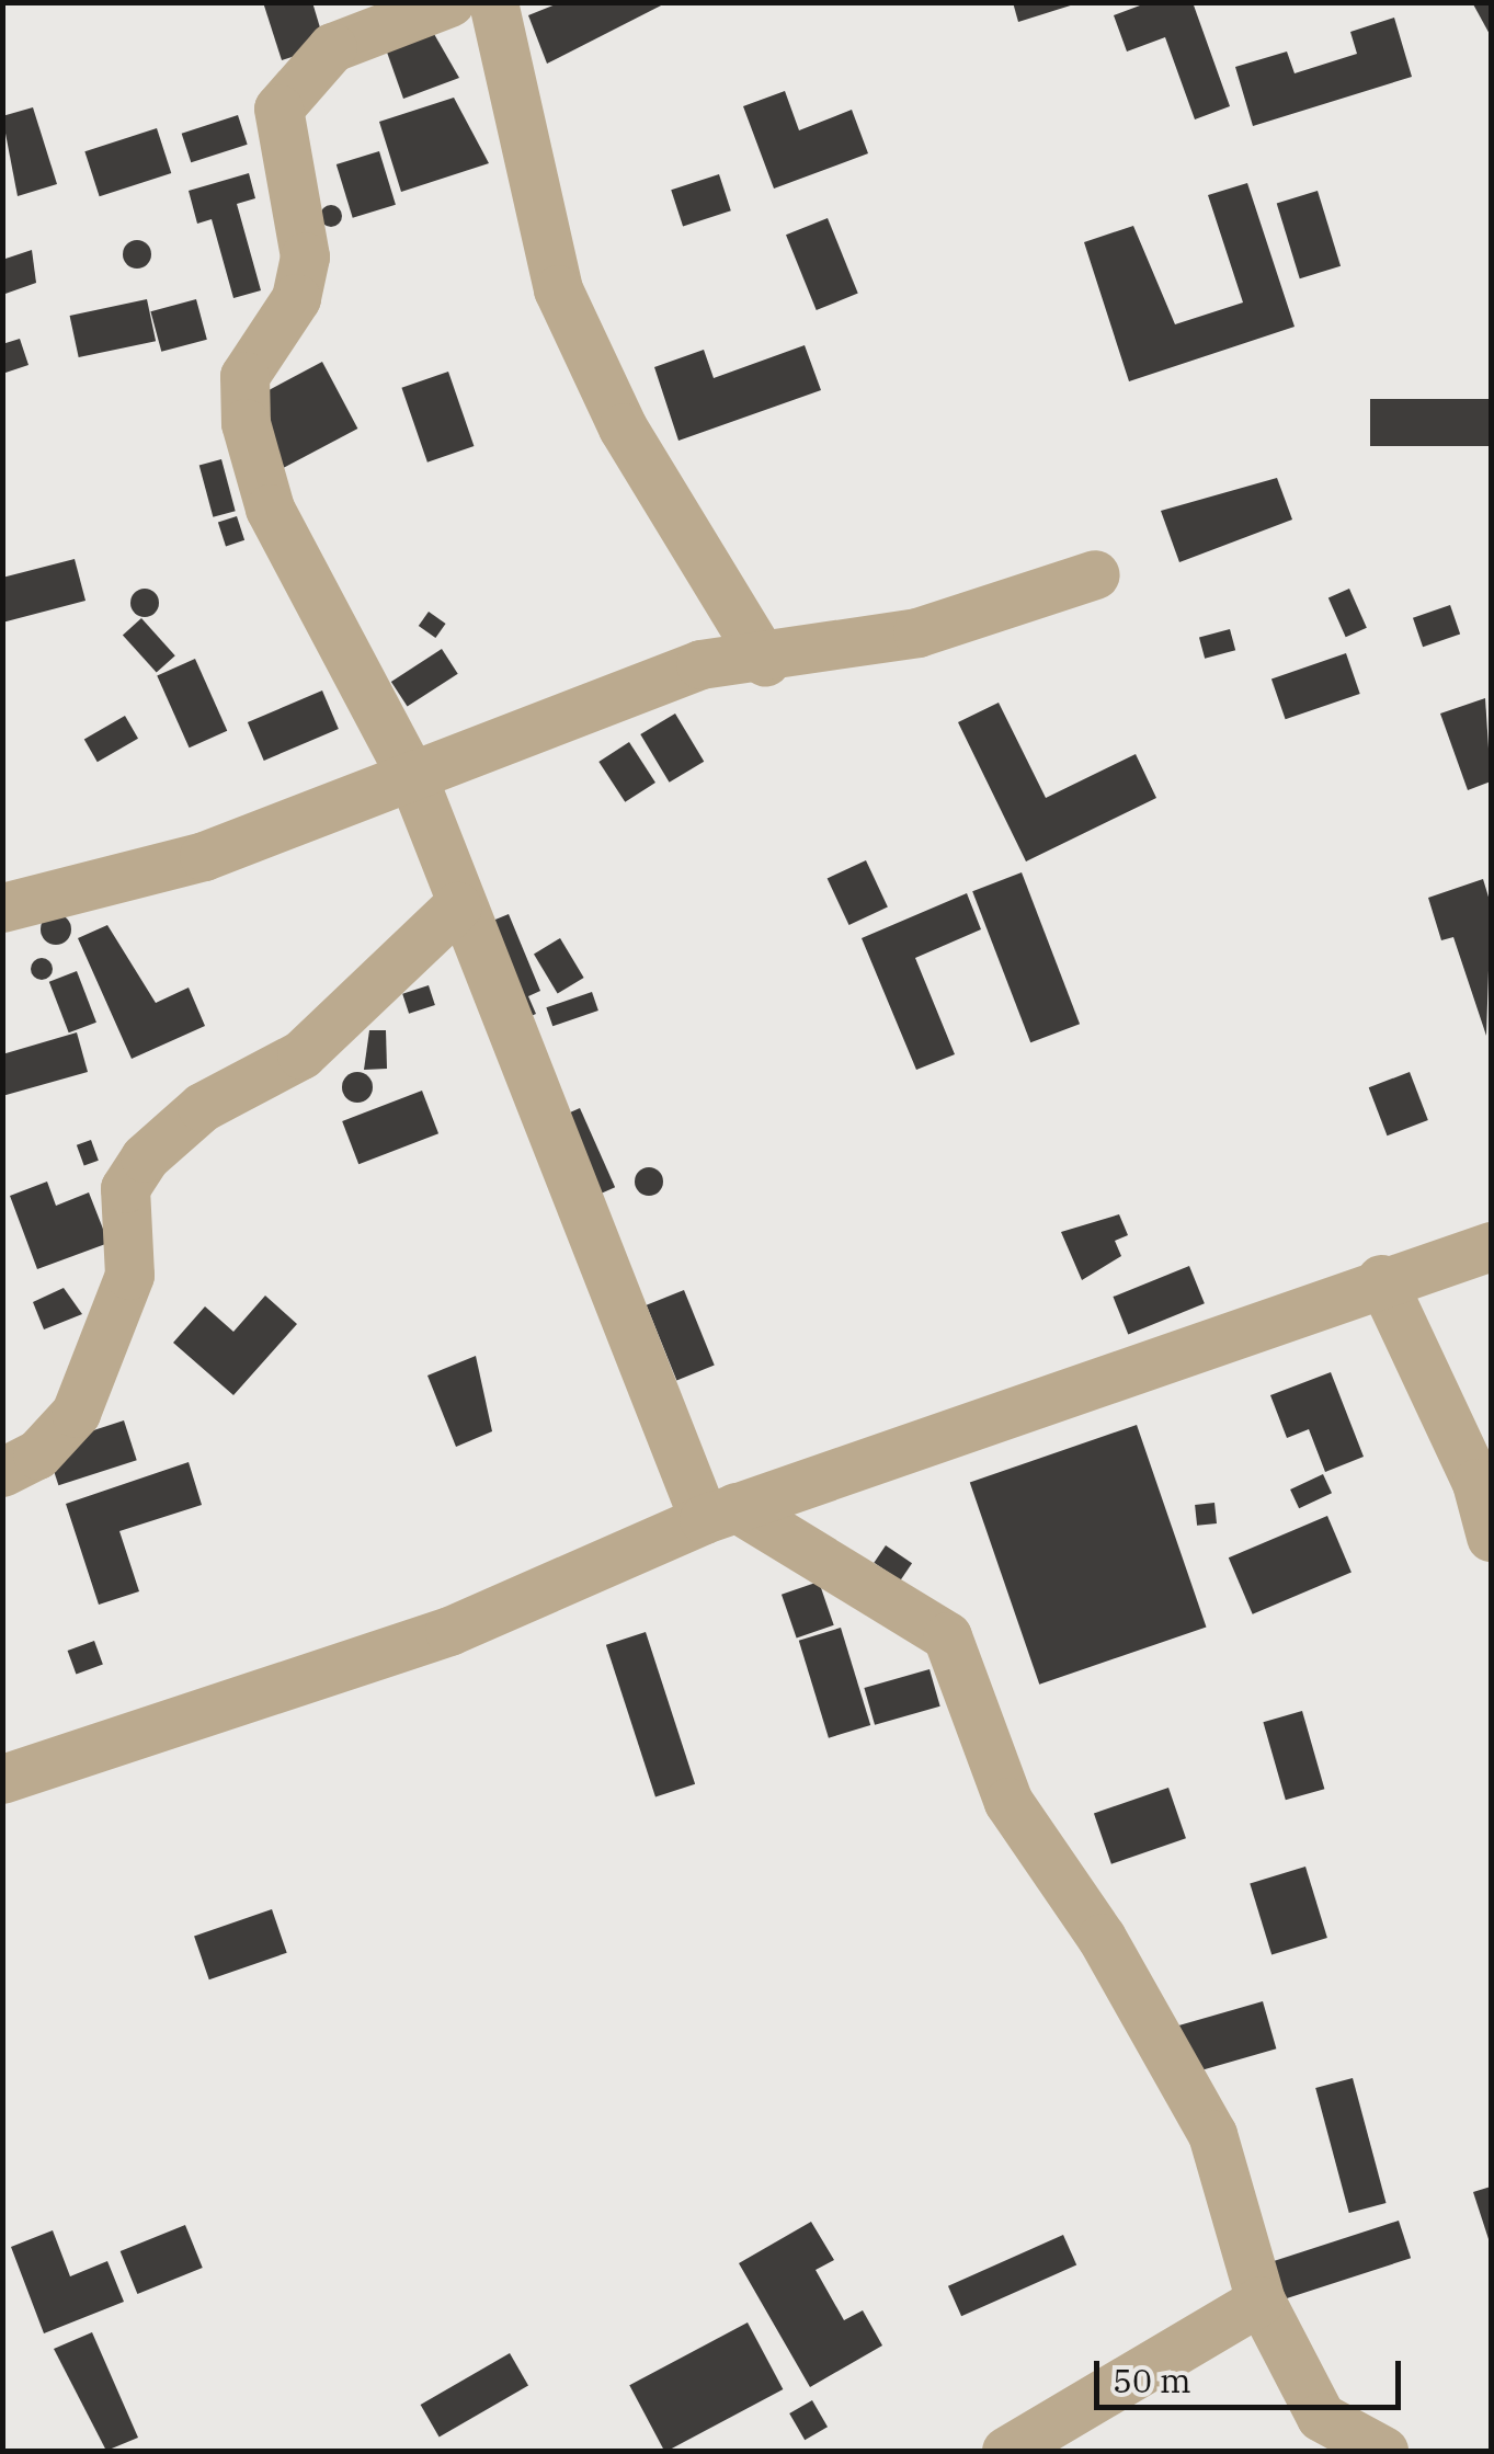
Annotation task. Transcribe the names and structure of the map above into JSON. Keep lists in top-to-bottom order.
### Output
{
  "scale_bar": "50 m"
}
